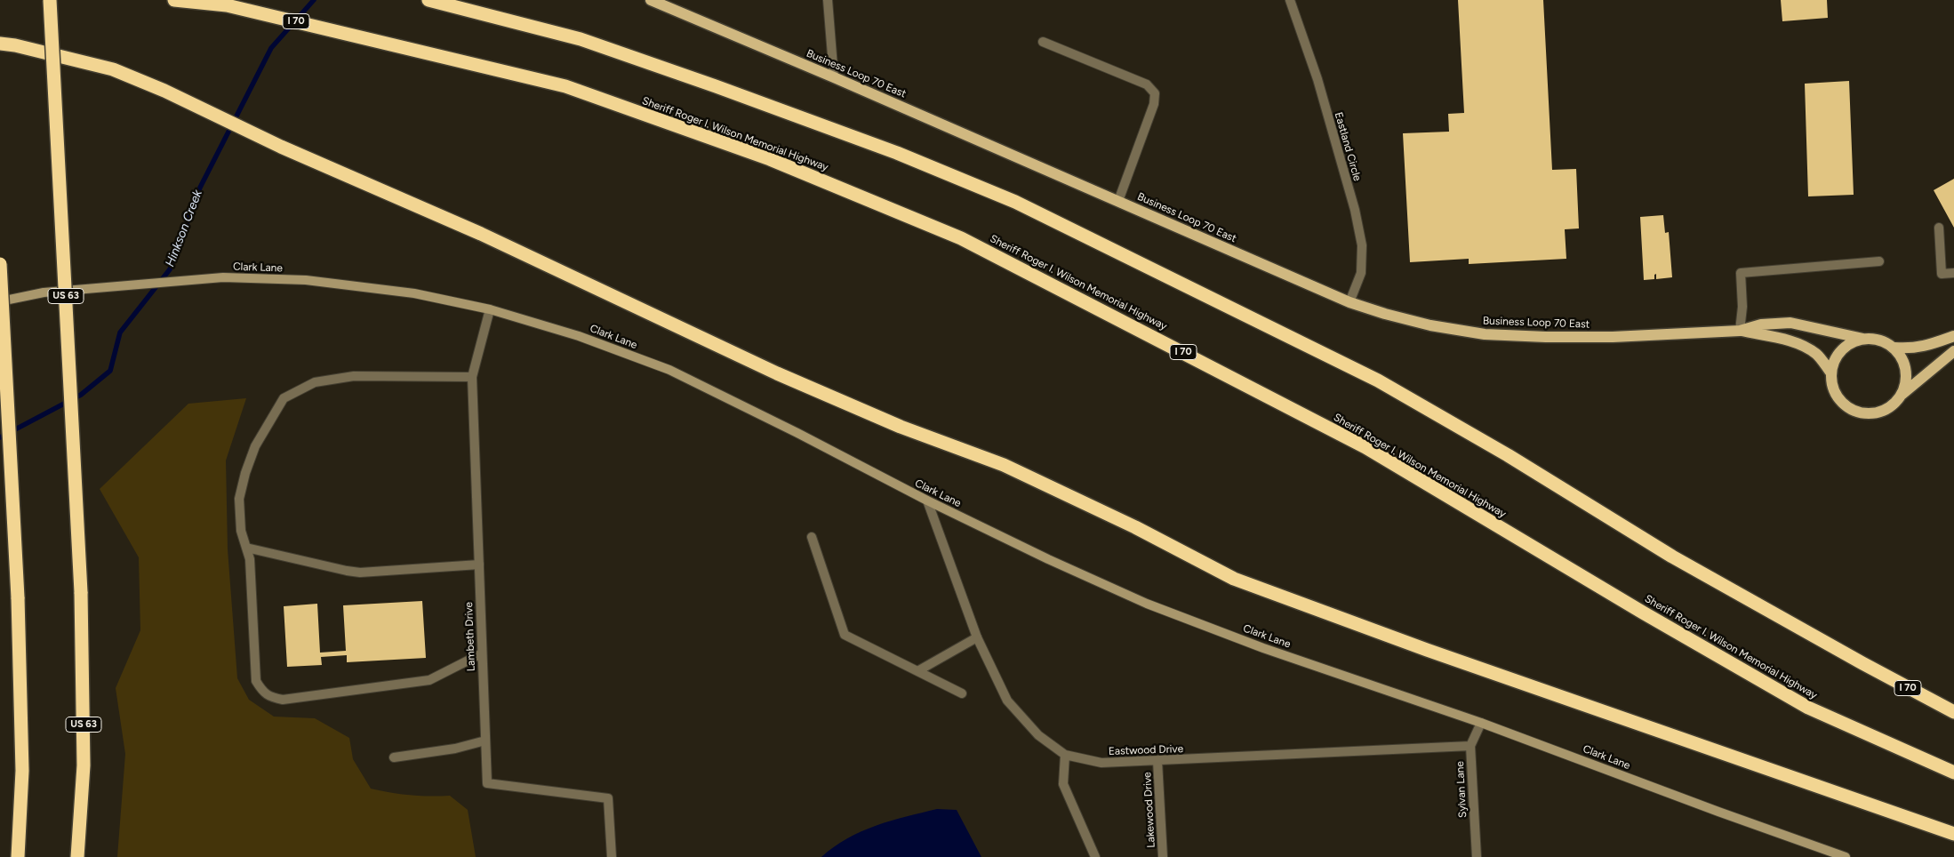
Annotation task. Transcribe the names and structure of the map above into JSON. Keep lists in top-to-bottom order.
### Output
{
  "streets": {
    "highway": ["I 70", "Sheriff Roger I. Wilson Memorial Highway", "US 63"],
    "main road": ["Business Loop 70 East"],
    "street": [
      "Eastland Circle",
      "Clark Lane",
      "Lambeth Drive",
      "Eastwood Drive",
      "Sylvan Lane",
      "Lakewood Drive"
    ]
  },
  "crossings": [
    ["Business Loop 70 East", "Eastland Circle"],
    ["Clark Lane", "Lambeth Drive"],
    ["Clark Lane", "Eastwood Drive"],
    ["Clark Lane", "Sylvan Lane"],
    ["Eastwood Drive", "Sylvan Lane"],
    ["Eastwood Drive", "Lakewood Drive"]
  ],
  "water": ["Hinkson Creek"]
}
